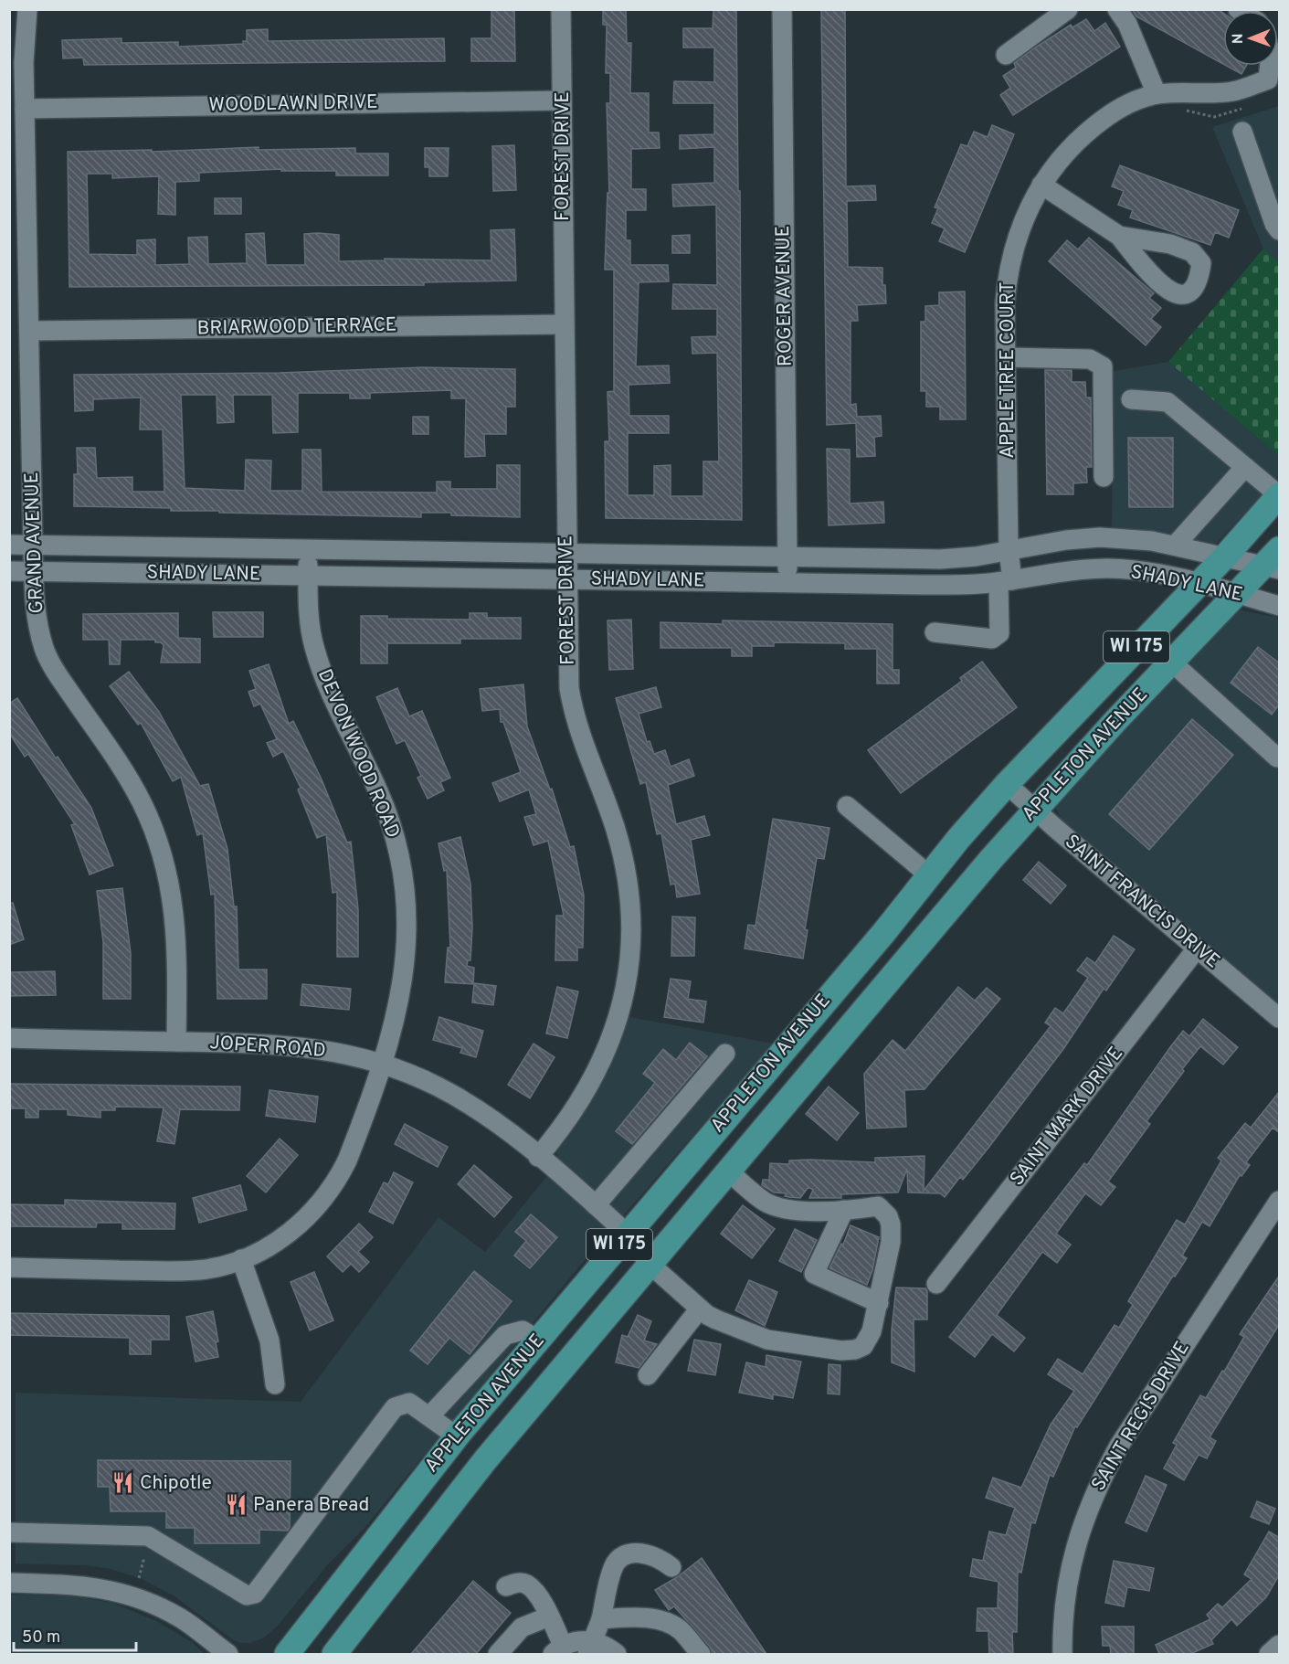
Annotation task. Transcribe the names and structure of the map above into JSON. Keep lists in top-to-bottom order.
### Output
{
  "streets": {
    "main road": ["WI 175", "APPLETON AVENUE"],
    "street": [
      "WOODLAWN DRIVE",
      "FOREST DRIVE",
      "ROGER AVENUE",
      "BRIARWOOD TERRACE",
      "APPLE TREE COURT",
      "GRAND AVENUE",
      "SHADY LANE",
      "DEVON WOOD ROAD",
      "SAINT FRANCIS DRIVE",
      "JOPER ROAD",
      "SAINT MARK DRIVE",
      "SAINT REGIS DRIVE"
    ]
  },
  "crossings": [
    ["WOODLAWN DRIVE", "FOREST DRIVE"],
    ["WOODLAWN DRIVE", "GRAND AVENUE"],
    ["FOREST DRIVE", "BRIARWOOD TERRACE"],
    ["FOREST DRIVE", "SHADY LANE"],
    ["FOREST DRIVE", "JOPER ROAD"],
    ["ROGER AVENUE", "SHADY LANE"],
    ["BRIARWOOD TERRACE", "GRAND AVENUE"],
    ["APPLE TREE COURT", "SHADY LANE"],
    ["GRAND AVENUE", "SHADY LANE"],
    ["GRAND AVENUE", "JOPER ROAD"],
    ["SHADY LANE", "DEVON WOOD ROAD"],
    ["SHADY LANE", "APPLETON AVENUE"],
    ["DEVON WOOD ROAD", "JOPER ROAD"],
    ["APPLETON AVENUE", "SAINT FRANCIS DRIVE"],
    ["APPLETON AVENUE", "JOPER ROAD"],
    ["SAINT FRANCIS DRIVE", "SAINT MARK DRIVE"]
  ],
  "places": {
    "restaurant": ["Chipotle", "Panera Bread"]
  },
  "scale_bar": "50 m",
  "north": "left"
}
